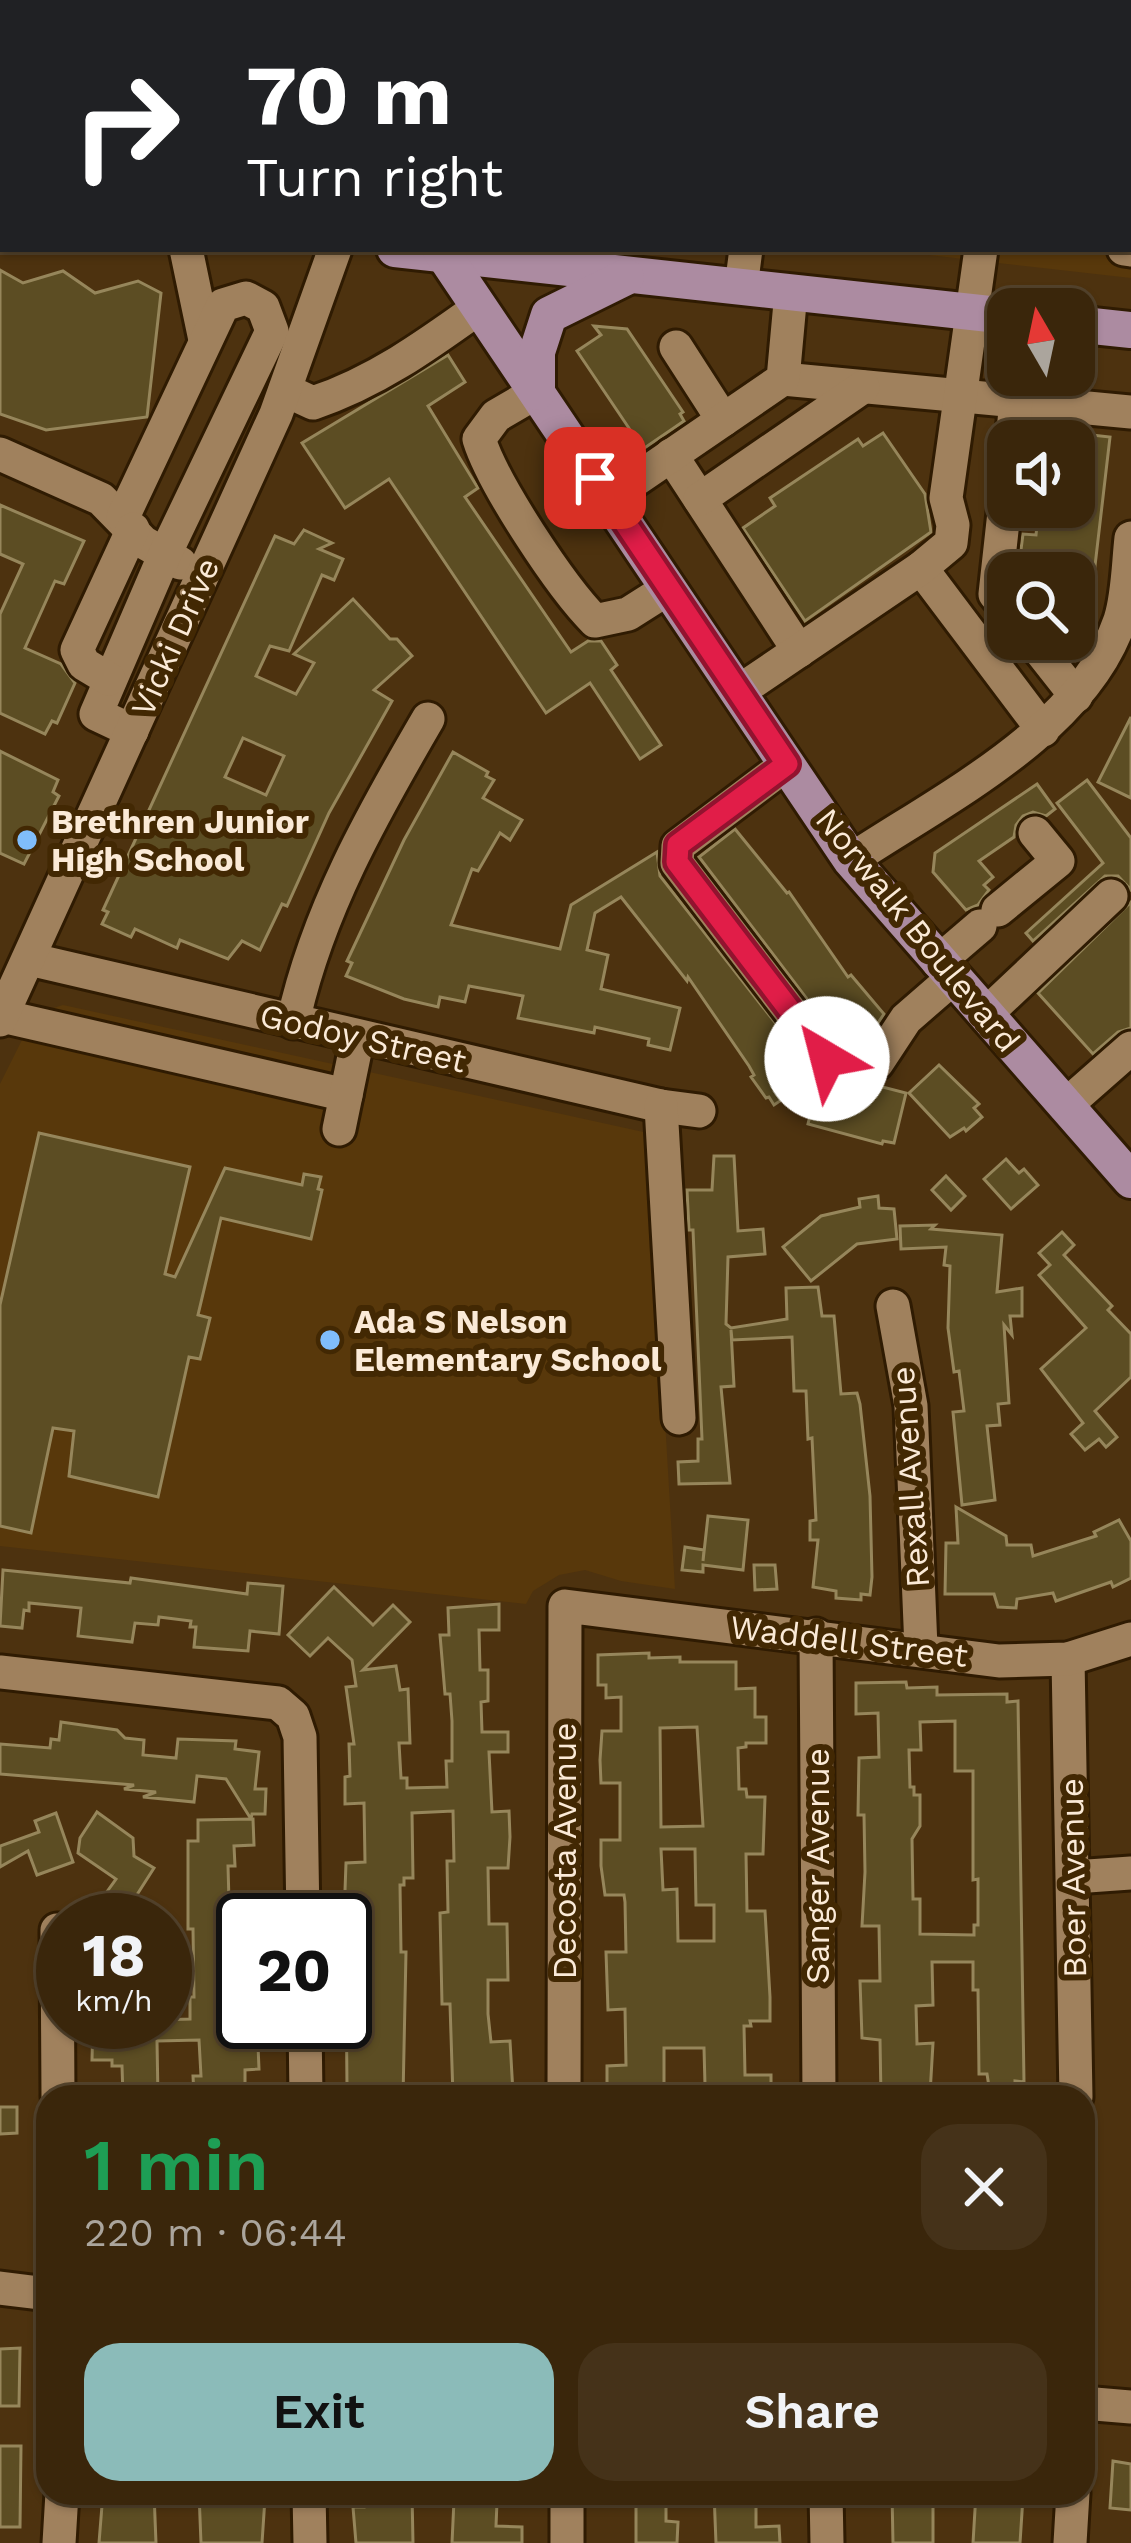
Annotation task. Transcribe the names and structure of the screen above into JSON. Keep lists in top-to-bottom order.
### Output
{
  "streets": {
    "main road": ["Norwalk Boulevard"],
    "street": [
      "Vicki Drive",
      "Godoy Street",
      "Rexall Avenue",
      "Waddell Street",
      "Decosta Avenue",
      "Sanger Avenue",
      "Boer Avenue"
    ]
  },
  "crossings": [
    ["Vicki Drive", "Godoy Street"],
    ["Rexall Avenue", "Waddell Street"],
    ["Waddell Street", "Decosta Avenue"],
    ["Waddell Street", "Sanger Avenue"],
    ["Waddell Street", "Boer Avenue"]
  ],
  "places": ["Brethren Junior High School", "Ada S Nelson Elementary School"],
  "north": "top",
  "page": {
    "turn": ["70 m", "Turn right"],
    "speed": "18 km/h",
    "limit": "20",
    "heading": ["1 min", "220 m · 06:44"],
    "buttons": ["Exit", "Share"]
  }
}
